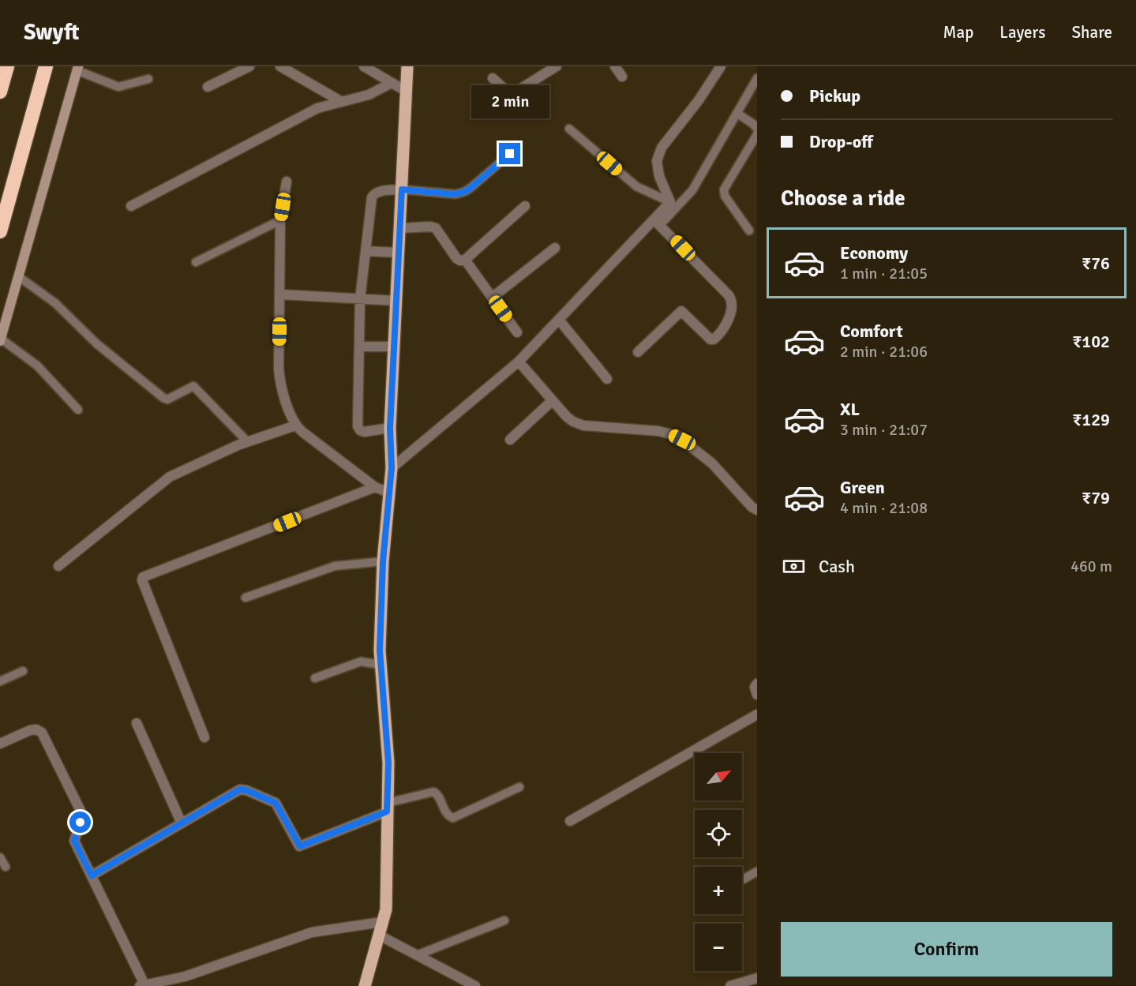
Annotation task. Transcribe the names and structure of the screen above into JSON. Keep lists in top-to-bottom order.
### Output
{
  "north": "top right",
  "page": {
    "header": "Swyft",
    "nav": ["Map", "Layers", "Share"],
    "banner": ["Pickup", "Drop-off"],
    "bubble": "2 min",
    "heading": "Choose a ride",
    "list": [
      {
        "name": "Economy",
        "note": "1 min · 21:05",
        "value": "₹76"
      },
      {
        "name": "Comfort",
        "note": "2 min · 21:06",
        "value": "₹102"
      },
      {
        "name": "XL",
        "note": "3 min · 21:07",
        "value": "₹129"
      },
      {
        "name": "Green",
        "note": "4 min · 21:08",
        "value": "₹79"
      }
    ],
    "pay": ["Cash", "460 m"],
    "map_buttons": ["+", "−"],
    "buttons": "Confirm"
  }
}
